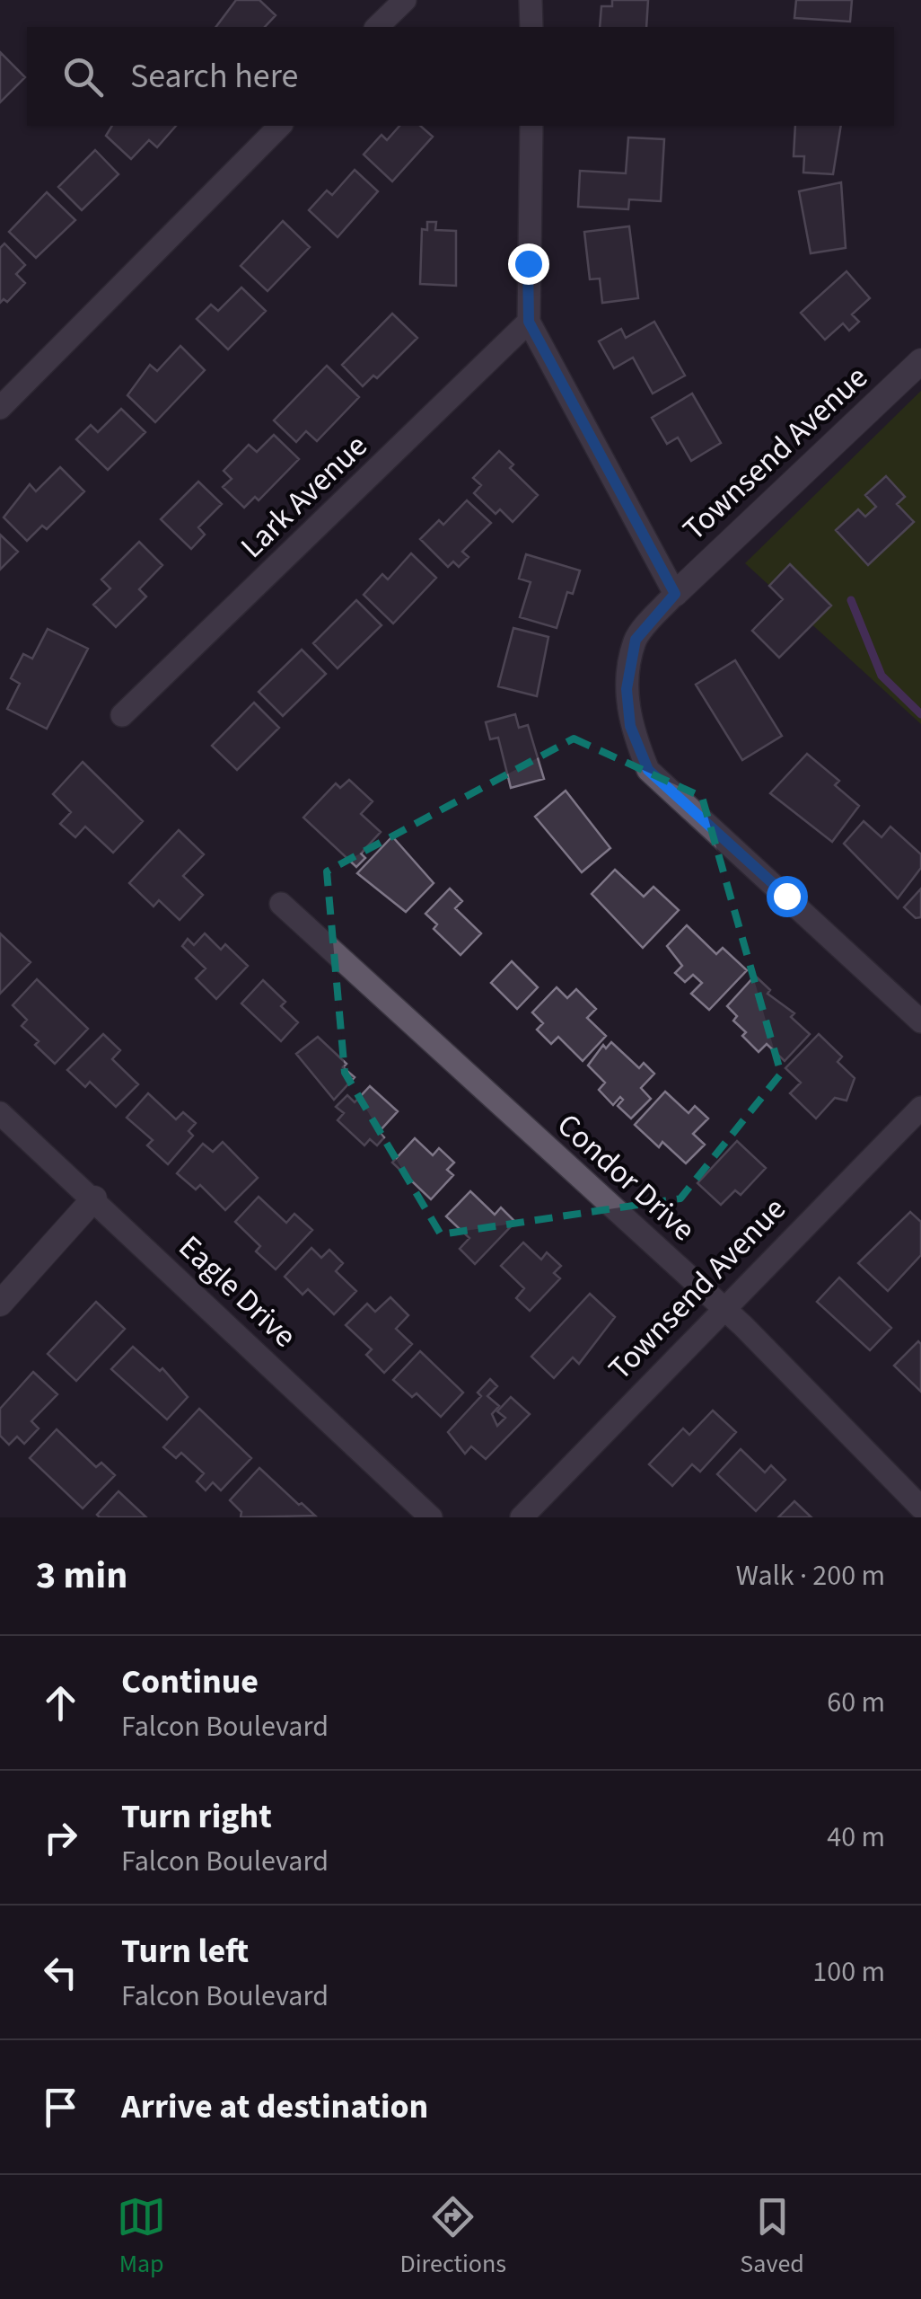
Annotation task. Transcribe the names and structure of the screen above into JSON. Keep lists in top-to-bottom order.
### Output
{
  "streets": {
    "street": [
      "Townsend Avenue",
      "Lark Avenue",
      "Condor Drive",
      "Eagle Drive"
    ]
  },
  "crossings": [
    ["Townsend Avenue", "Condor Drive"]
  ],
  "page": {
    "search": "Search here",
    "heading": ["3 min", "Walk · 200 m"],
    "list": [
      ["Continue", "Falcon Boulevard", "60 m"],
      ["Turn right", "Falcon Boulevard", "40 m"],
      ["Turn left", "Falcon Boulevard", "100 m"],
      "Arrive at destination"
    ],
    "nav": ["Map", "Directions", "Saved"]
  }
}
